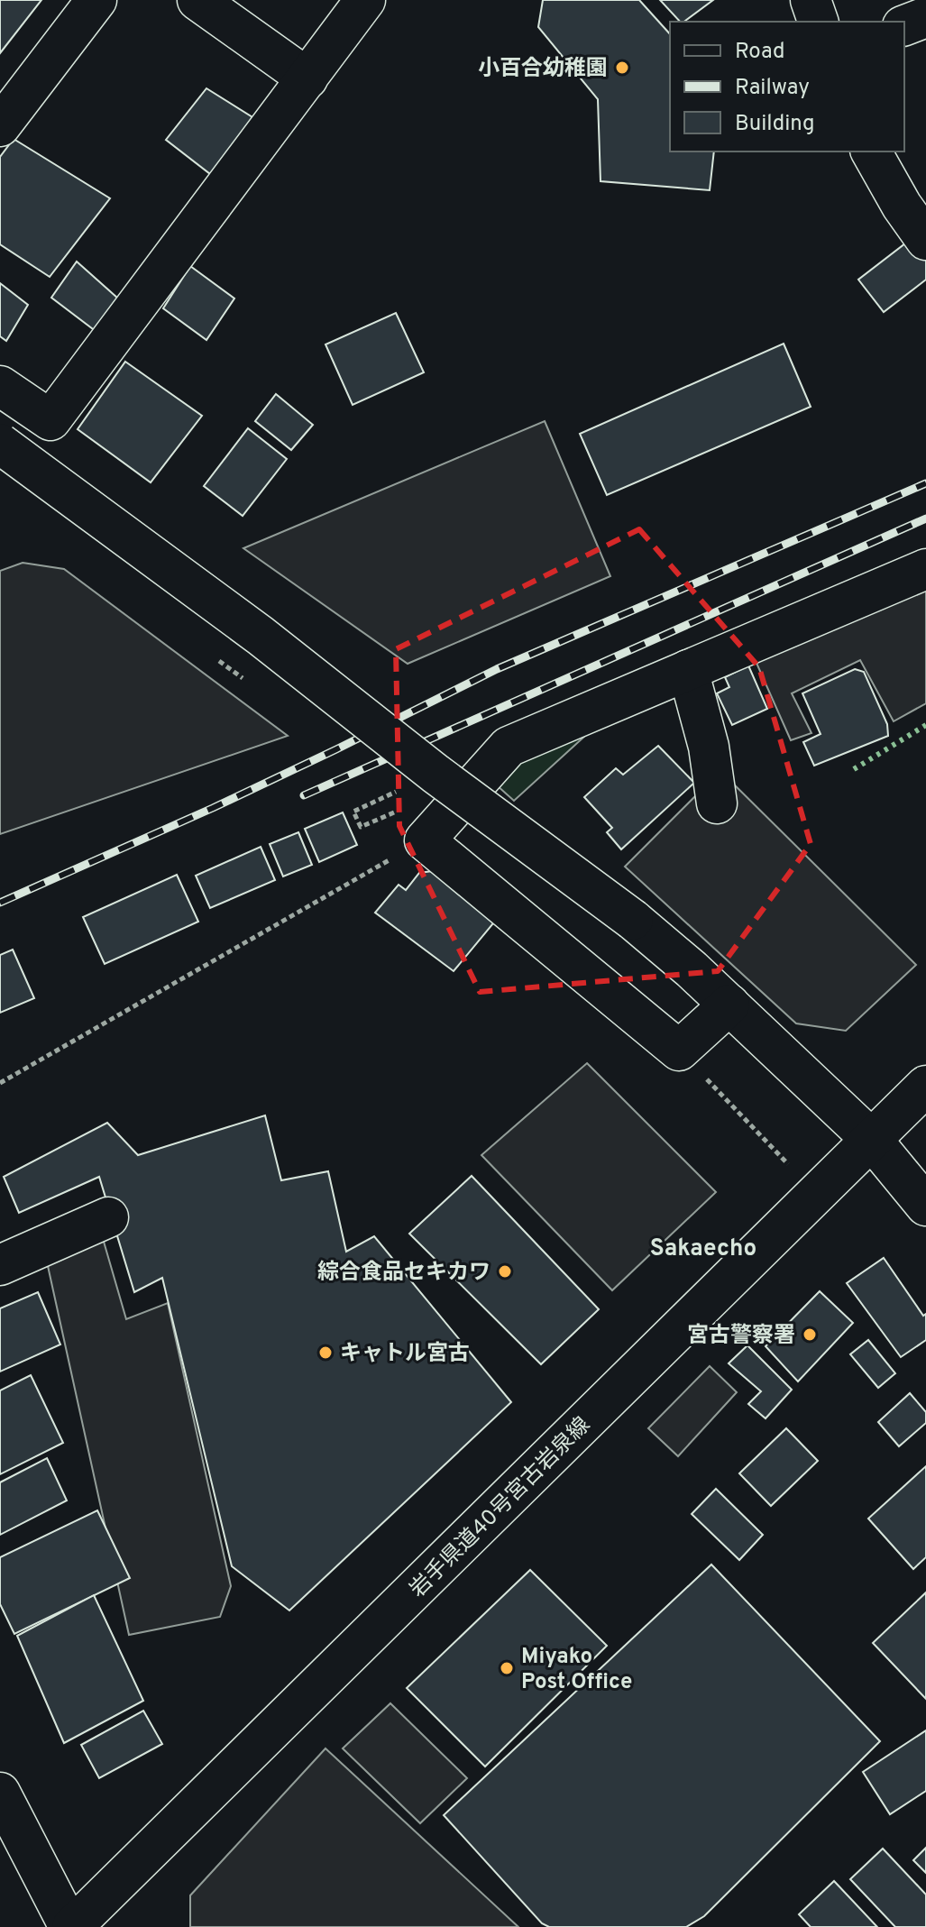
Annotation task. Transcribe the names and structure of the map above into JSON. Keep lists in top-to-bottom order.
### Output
{
  "streets": {
    "street": ["岩手県道40号宮古岩泉線"]
  },
  "districts": ["Sakaecho"],
  "places": [
    "小百合幼稚園",
    "綜合食品セキカワ",
    "宮古警察署",
    "キャトル宮古",
    "Miyako Post Office"
  ],
  "legend": ["Road", "Railway", "Building"]
}
